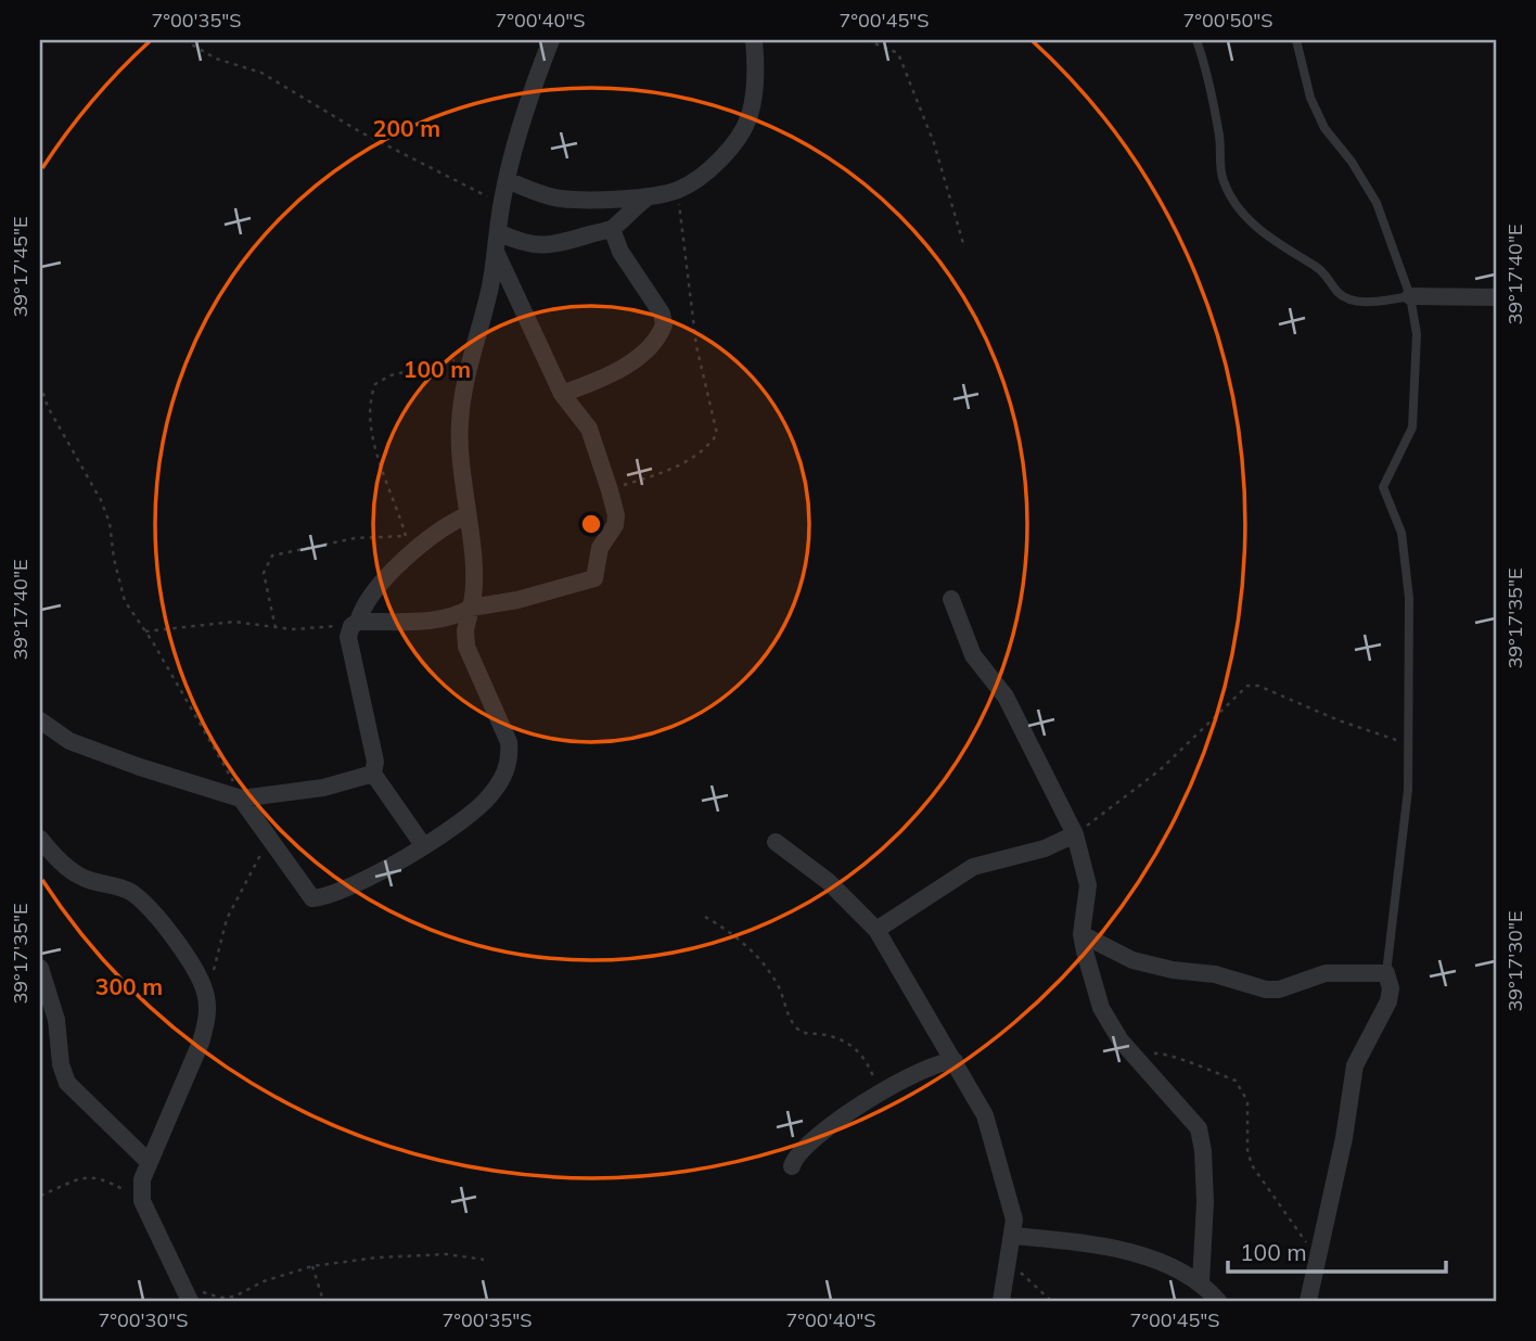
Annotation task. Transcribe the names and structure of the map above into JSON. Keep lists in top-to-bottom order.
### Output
{
  "scale_bar": "100 m",
  "coordinates": [
    "7°00'35\"S",
    "7°00'40\"S",
    "7°00'45\"S",
    "7°00'50\"S",
    "39°17'45\"E",
    "39°17'40\"E",
    "39°17'35\"E",
    "39°17'30\"E",
    "7°00'30\"S"
  ],
  "rings": ["200 m", "100 m", "300 m"]
}
